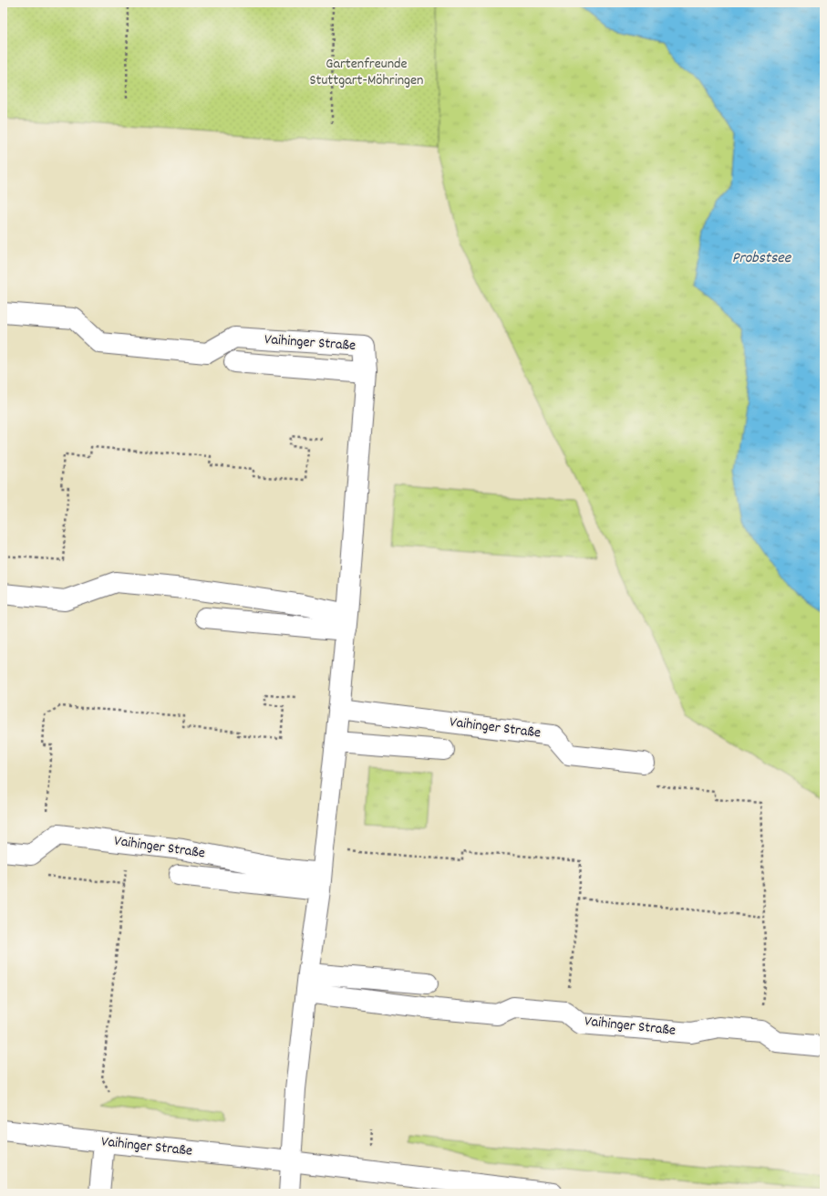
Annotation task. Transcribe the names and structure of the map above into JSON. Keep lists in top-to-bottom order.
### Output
{
  "streets": {
    "street": ["Vaihinger Straße"]
  },
  "water": ["Probstsee"],
  "parks": ["Gartenfreunde Stuttgart-Möhringen"]
}
